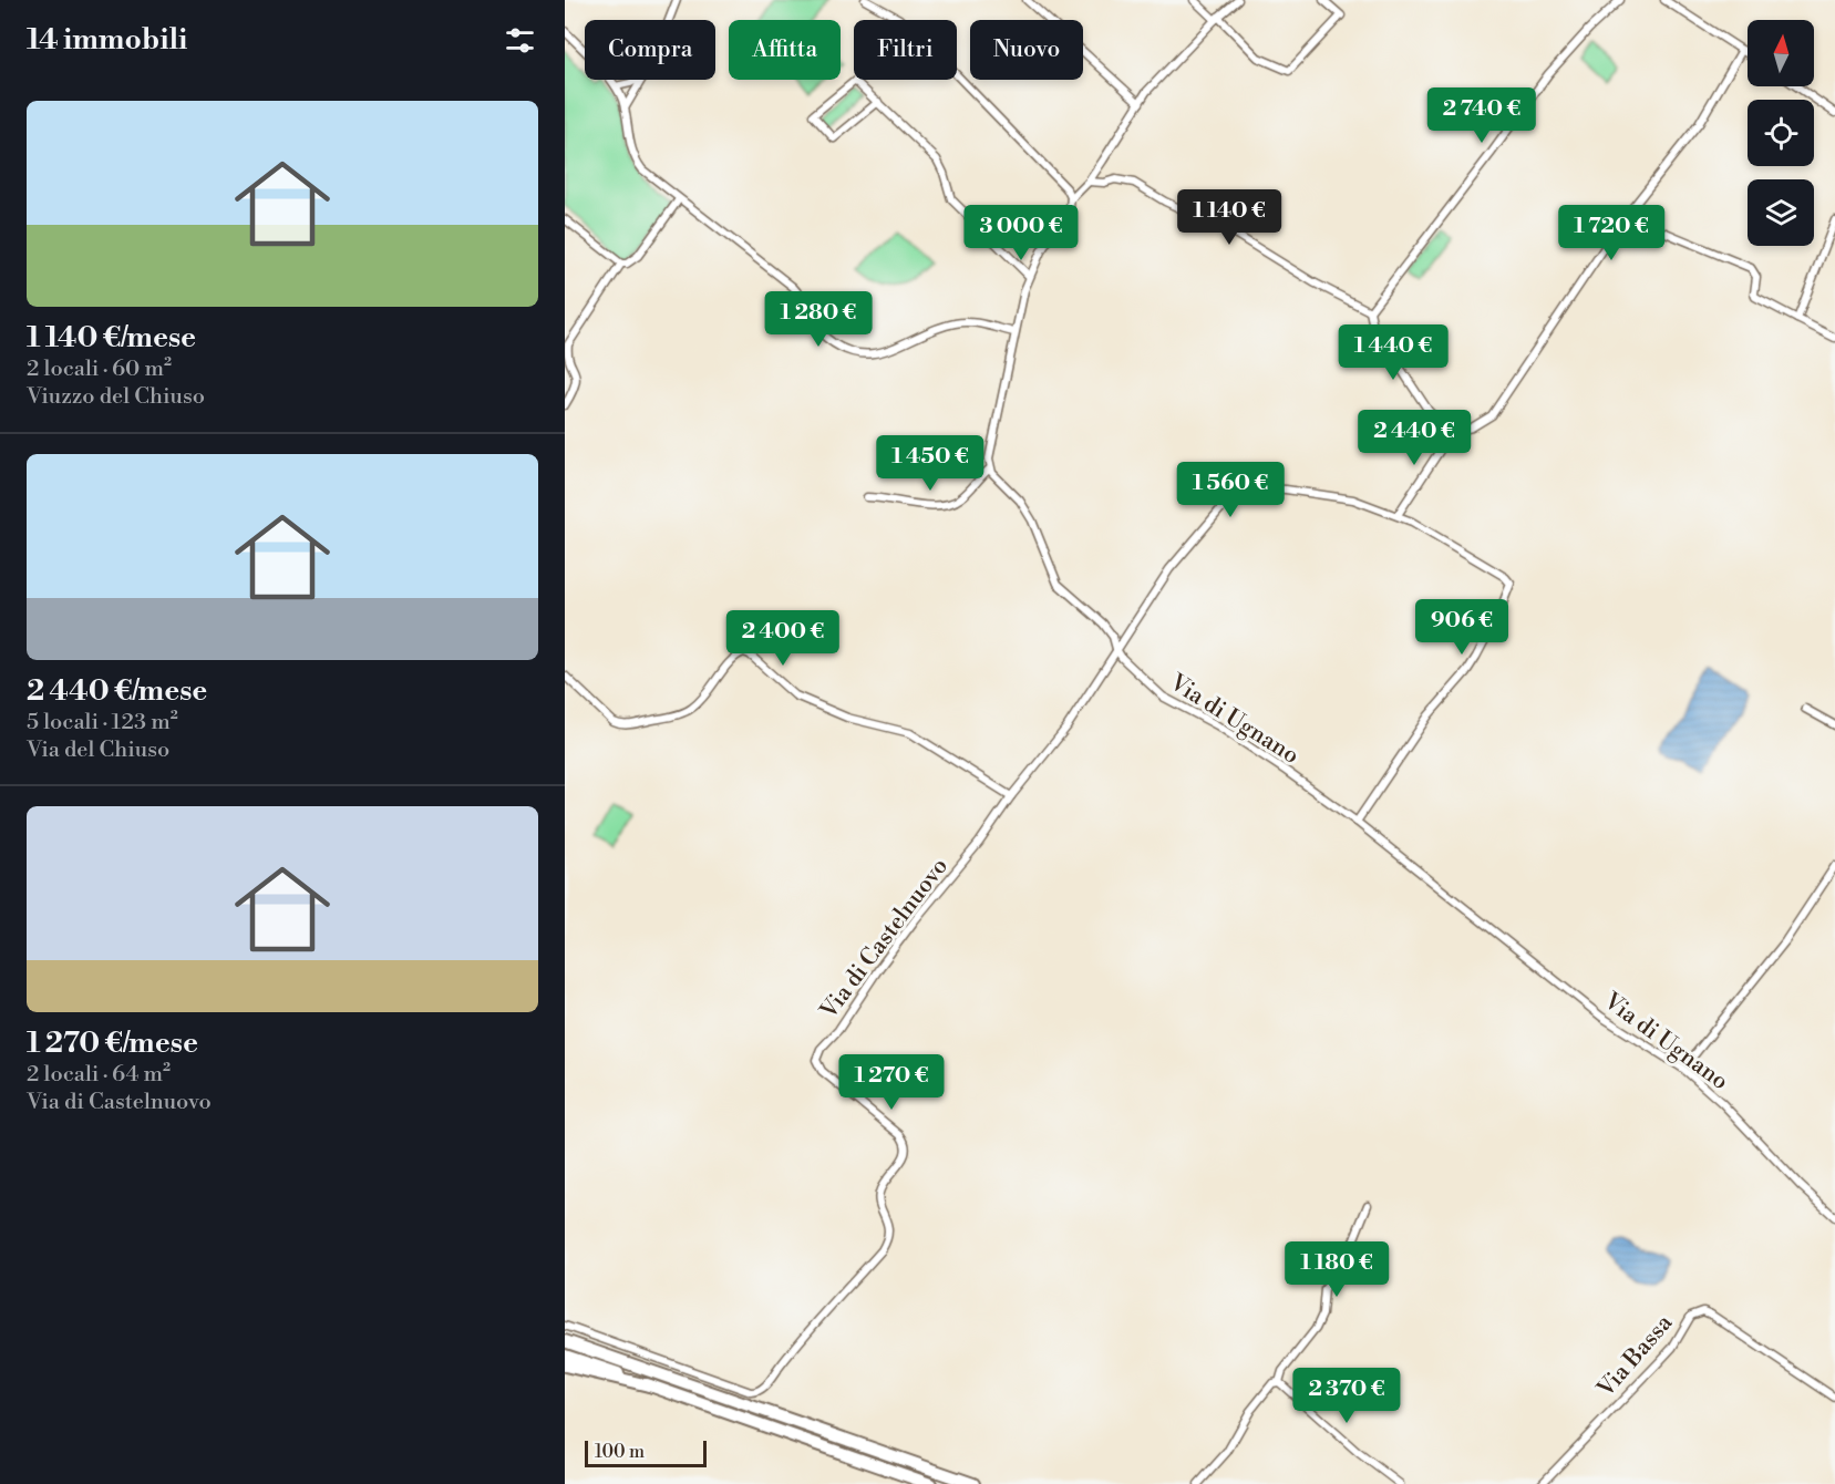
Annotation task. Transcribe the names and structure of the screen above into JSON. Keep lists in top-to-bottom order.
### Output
{
  "streets": {
    "street": ["Via di Ugnano", "Via di Castelnuovo", "Via Bassa"]
  },
  "crossings": [
    ["Via di Ugnano", "Via di Castelnuovo"]
  ],
  "scale_bar": "100 m",
  "north": "top",
  "page": {
    "heading": "14 immobili",
    "chip": [
      "Compra",
      "Affitta",
      "Filtri",
      "Nuovo"
    ],
    "list": [
      {
        "name": "1 140 €/mese",
        "note": "2 locali · 60 m² · Viuzzo del Chiuso"
      },
      {
        "name": "2 440 €/mese",
        "note": "5 locali · 123 m² · Via del Chiuso"
      },
      {
        "name": "1 270 €/mese",
        "note": "2 locali · 64 m² · Via di Castelnuovo"
      }
    ],
    "price": [
      "2 740 €",
      "1 140 €",
      "3 000 €",
      "1 720 €",
      "1 280 €",
      "1 440 €",
      "2 440 €",
      "1 450 €",
      "1 560 €",
      "906 €",
      "2 400 €",
      "1 270 €",
      "1 180 €",
      "2 370 €"
    ],
    "scale": "100 m"
  }
}
